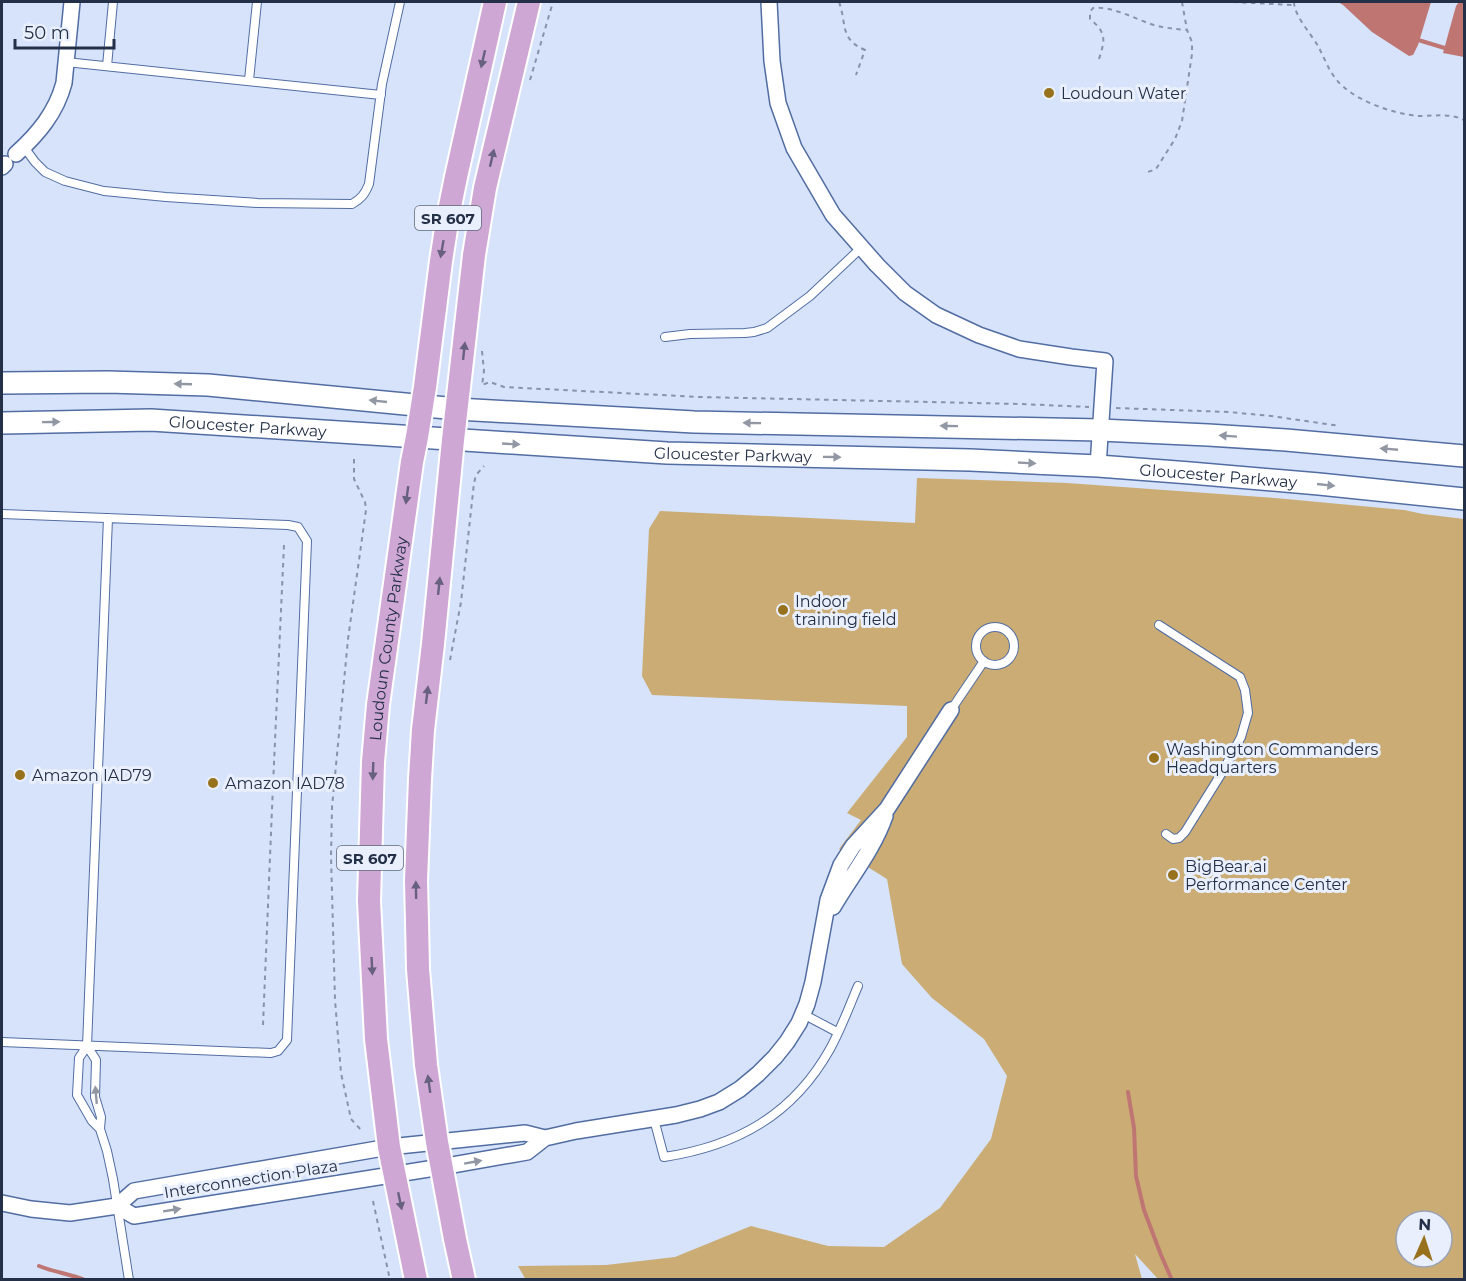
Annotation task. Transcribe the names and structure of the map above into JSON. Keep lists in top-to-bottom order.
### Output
{
  "streets": {
    "main road": ["SR 607", "Gloucester Parkway", "Loudoun County Parkway"],
    "street": ["Interconnection Plaza"]
  },
  "crossings": [
    ["SR 607", "Gloucester Parkway"],
    ["SR 607", "Interconnection Plaza"],
    ["Gloucester Parkway", "Loudoun County Parkway"],
    ["Loudoun County Parkway", "Interconnection Plaza"]
  ],
  "places": [
    "Loudoun Water",
    "Indoor training field",
    "Washington Commanders Headquarters",
    "Amazon IAD79",
    "Amazon IAD78",
    "BigBear.ai Performance Center"
  ],
  "scale_bar": "50 m",
  "north": "top"
}
